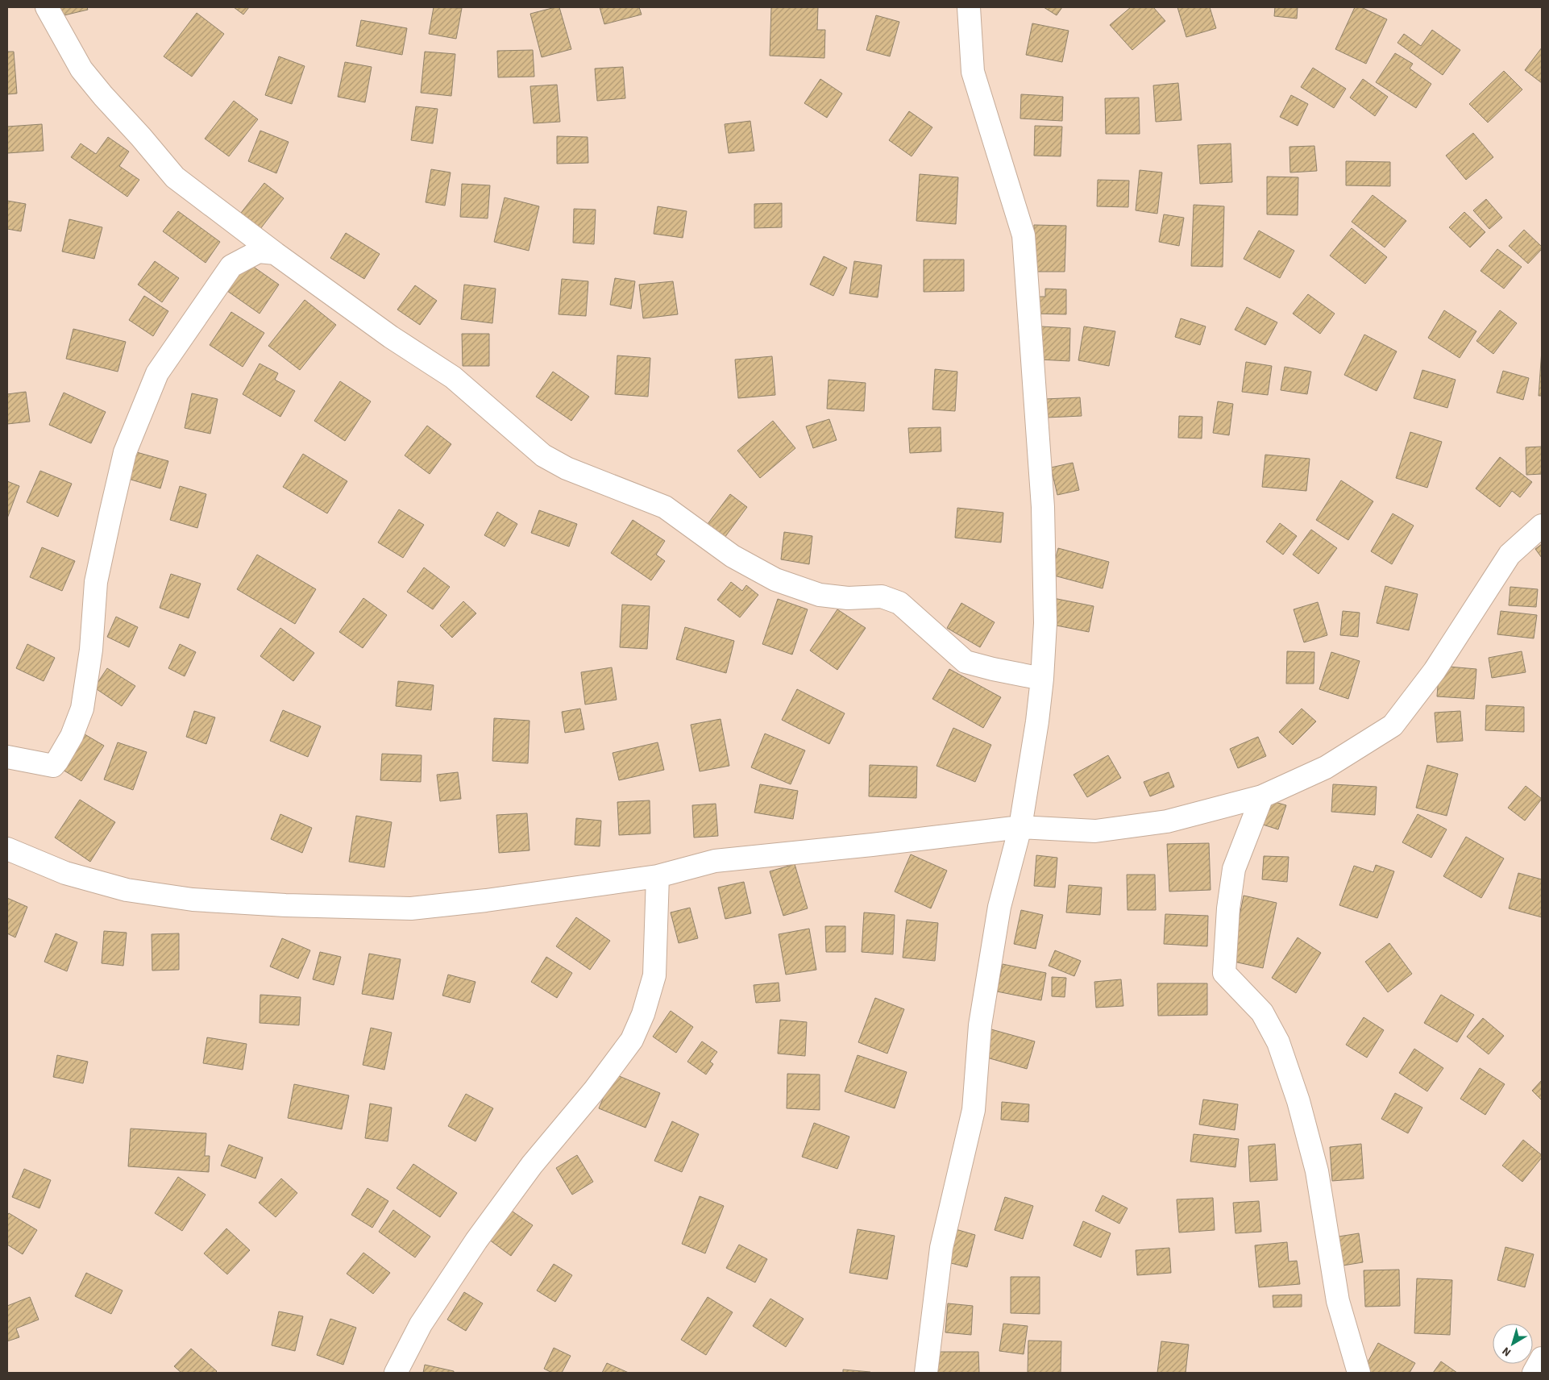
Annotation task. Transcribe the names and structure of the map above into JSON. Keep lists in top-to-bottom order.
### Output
{
  "north": "bottom left"
}
